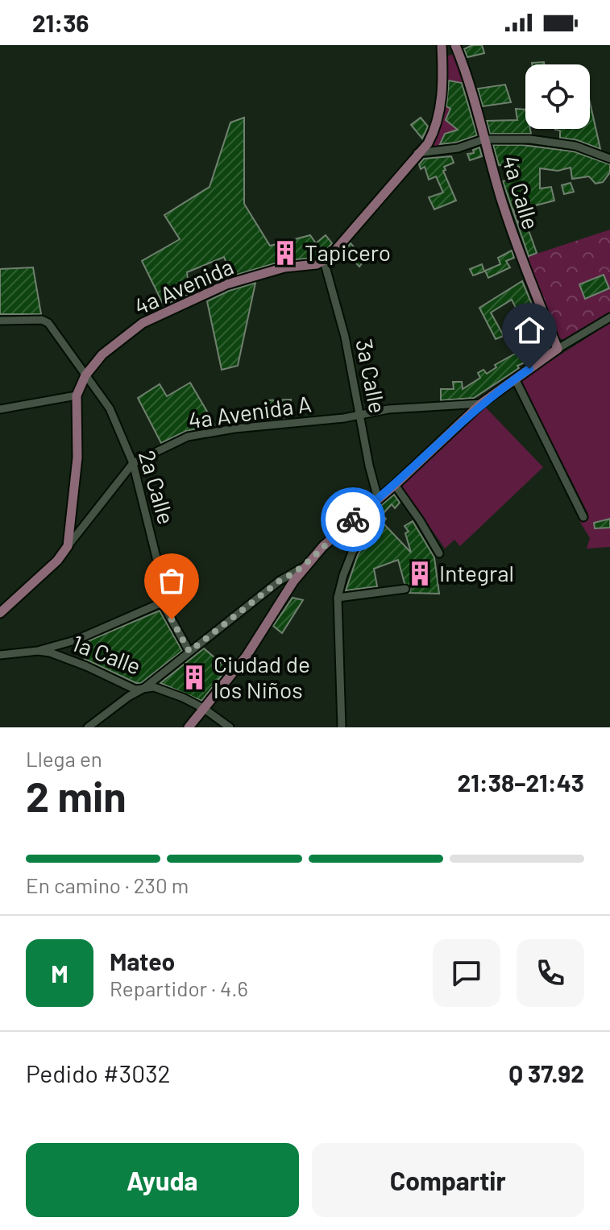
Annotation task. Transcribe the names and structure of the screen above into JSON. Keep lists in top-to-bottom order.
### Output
{
  "streets": {
    "main road": ["4a Calle", "4a Avenida"],
    "street": [
      "3a Calle",
      "4a Avenida A",
      "2a Calle",
      "1a Calle"
    ]
  },
  "crossings": [
    ["4a Avenida", "3a Calle"],
    ["4a Avenida", "4a Avenida A"],
    ["4a Avenida", "2a Calle"],
    ["3a Calle", "4a Avenida A"],
    ["4a Avenida A", "2a Calle"]
  ],
  "places": {
    "building": ["Tapicero", "Integral", "Ciudad de los Niños"]
  },
  "page": {
    "status": "21:36",
    "heading": ["2 min", "Llega en", "21:38–21:43"],
    "panel": [
      "Mateo",
      "Repartidor · 4.6",
      "Pedido #3032",
      "Q 37.92"
    ],
    "bar": "En camino · 230 m",
    "round": "M",
    "buttons": ["Ayuda", "Compartir"]
  }
}
